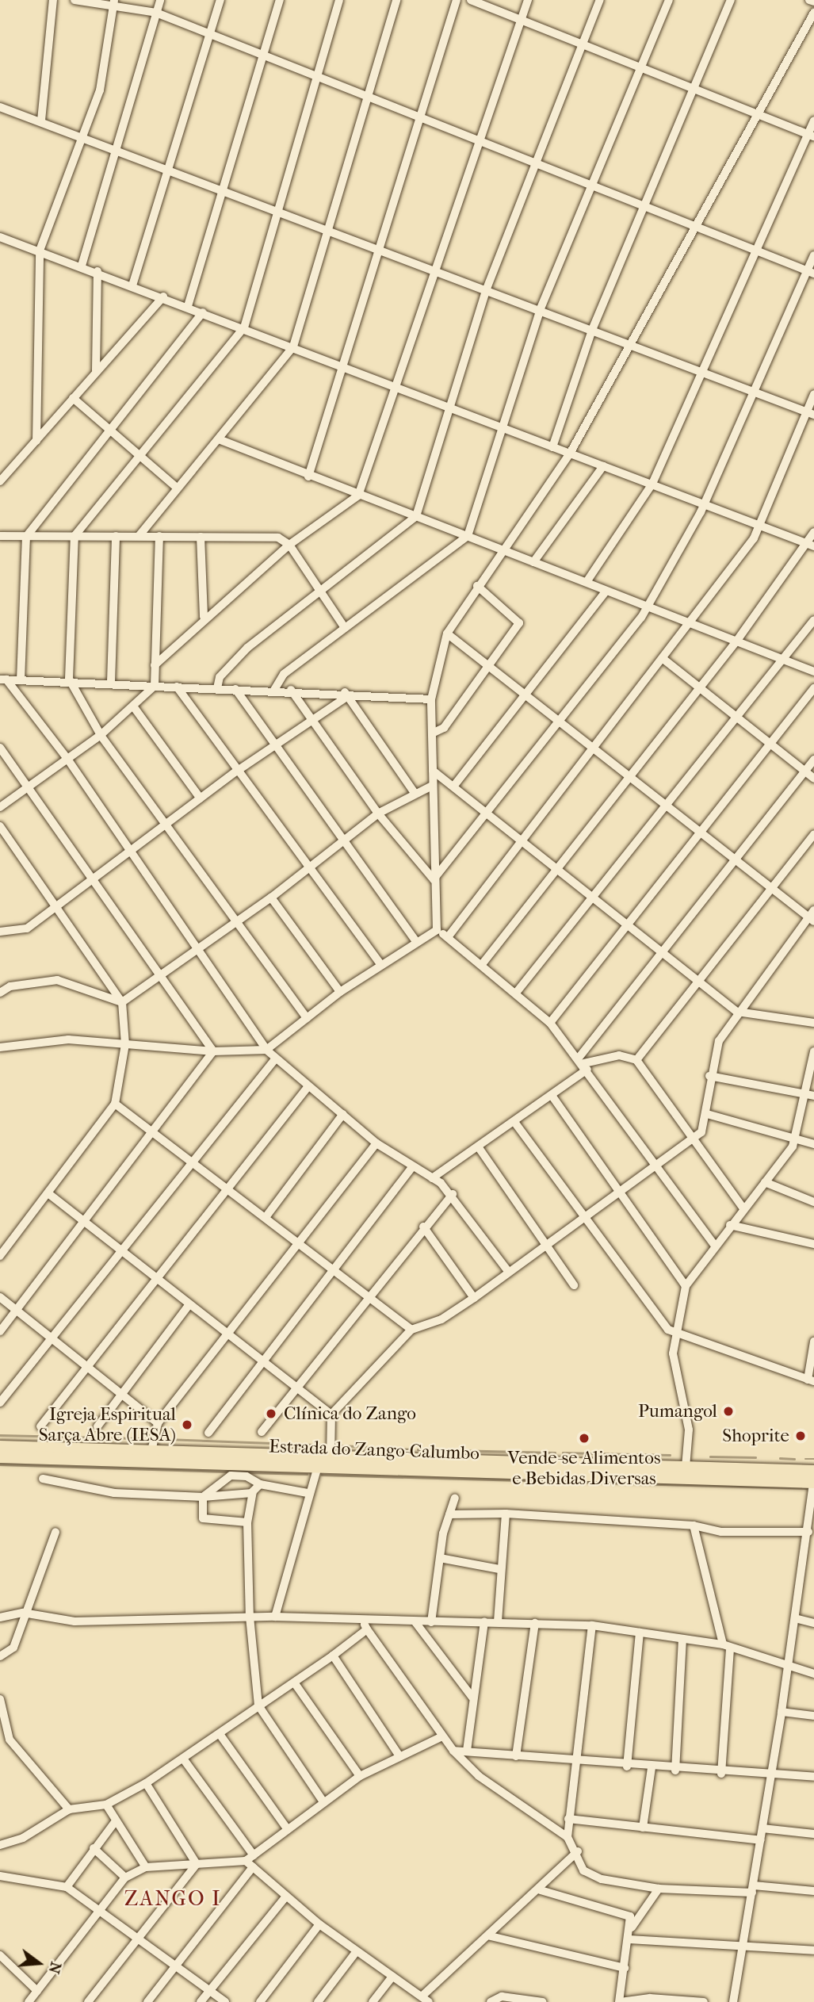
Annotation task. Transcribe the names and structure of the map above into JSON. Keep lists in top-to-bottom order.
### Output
{
  "streets": {
    "main road": ["Estrada do Zango-Calumbo"]
  },
  "districts": ["ZANGO I"],
  "places": [
    "Pumangol",
    "Clínica do Zango",
    "Igreja Espiritual Sarça Abre (IESA)",
    "Shoprite",
    "Vende-se Alimentos e Bebidas Diversas"
  ],
  "north": "right"
}
